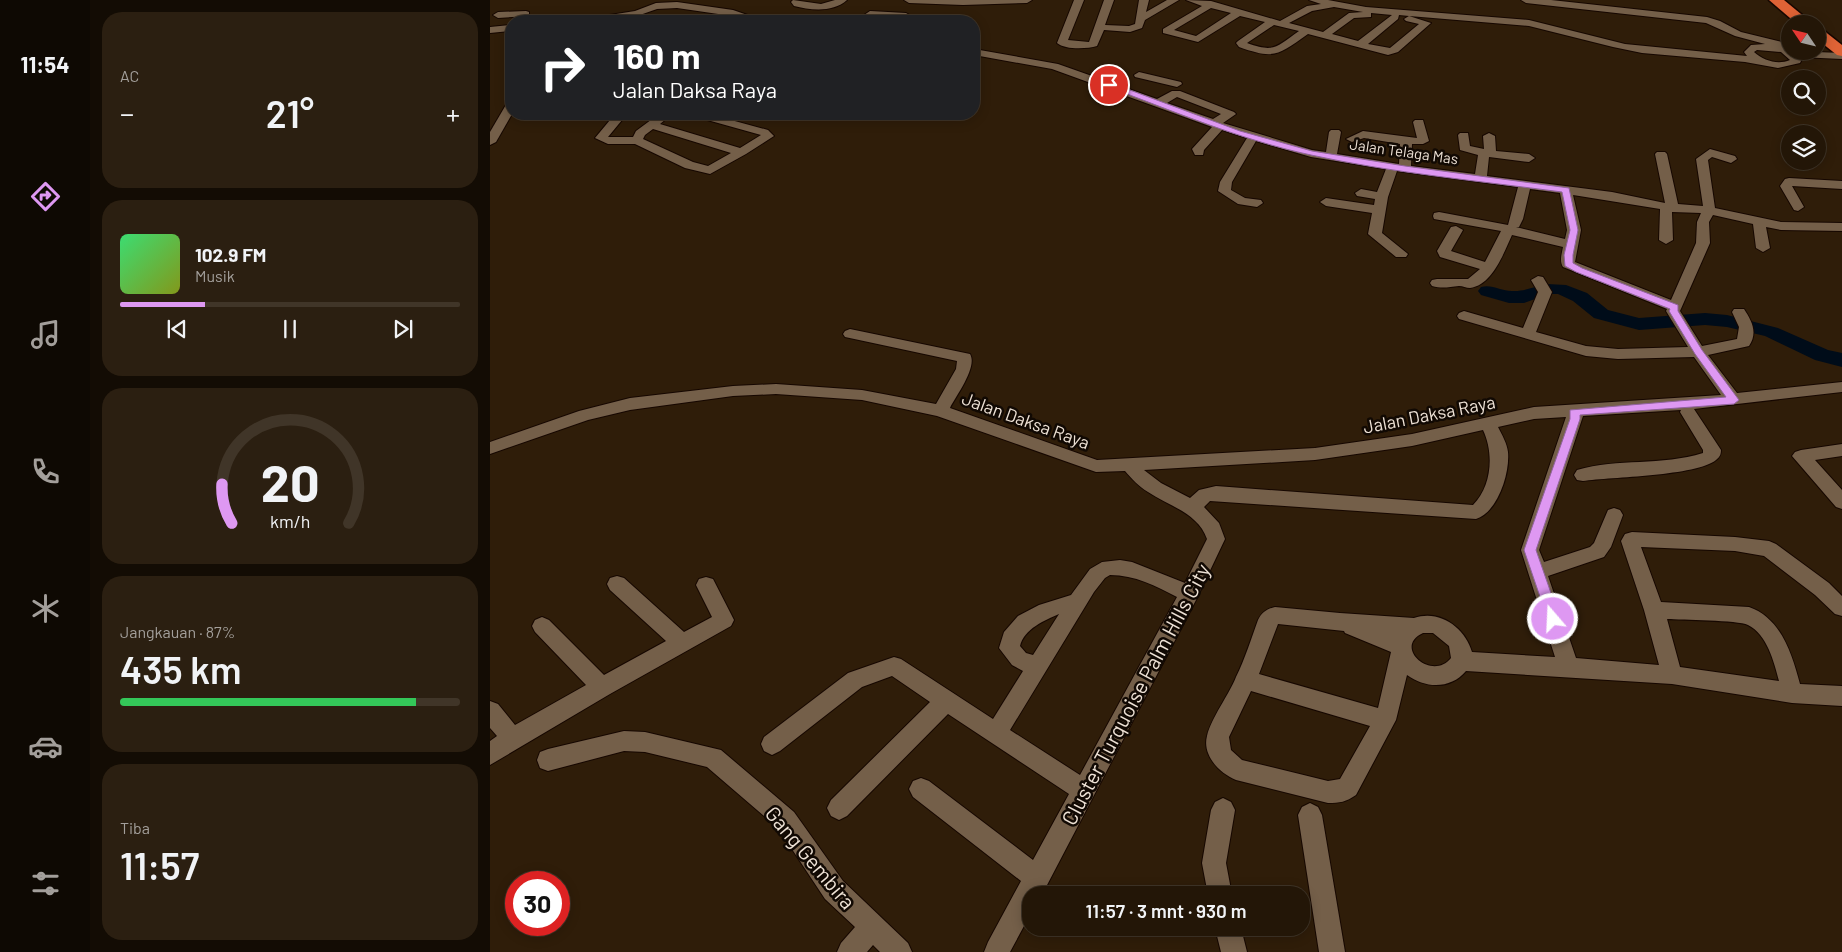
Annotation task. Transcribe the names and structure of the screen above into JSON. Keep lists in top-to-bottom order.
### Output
{
  "streets": {
    "street": [
      "Jalan Telaga Mas",
      "Jalan Daksa Raya",
      "Cluster Turquoise Palm Hills City",
      "Gang Gembira"
    ]
  },
  "crossings": [
    ["Jalan Daksa Raya", "Cluster Turquoise Palm Hills City"]
  ],
  "north": "top left",
  "page": {
    "tabs": "11:54",
    "tile": [
      "AC",
      ["Jangkauan · 87%", "435 km"],
      ["Tiba", "11:57"]
    ],
    "turn": ["160 m", "Jalan Daksa Raya"],
    "heat": ["−", "21°", "+"],
    "song": ["102.9 FM", "Musik"],
    "limit": "30",
    "trip": "11:57 · 3 mnt · 930 m",
    "gauge": ["20", "km/h"]
  }
}
